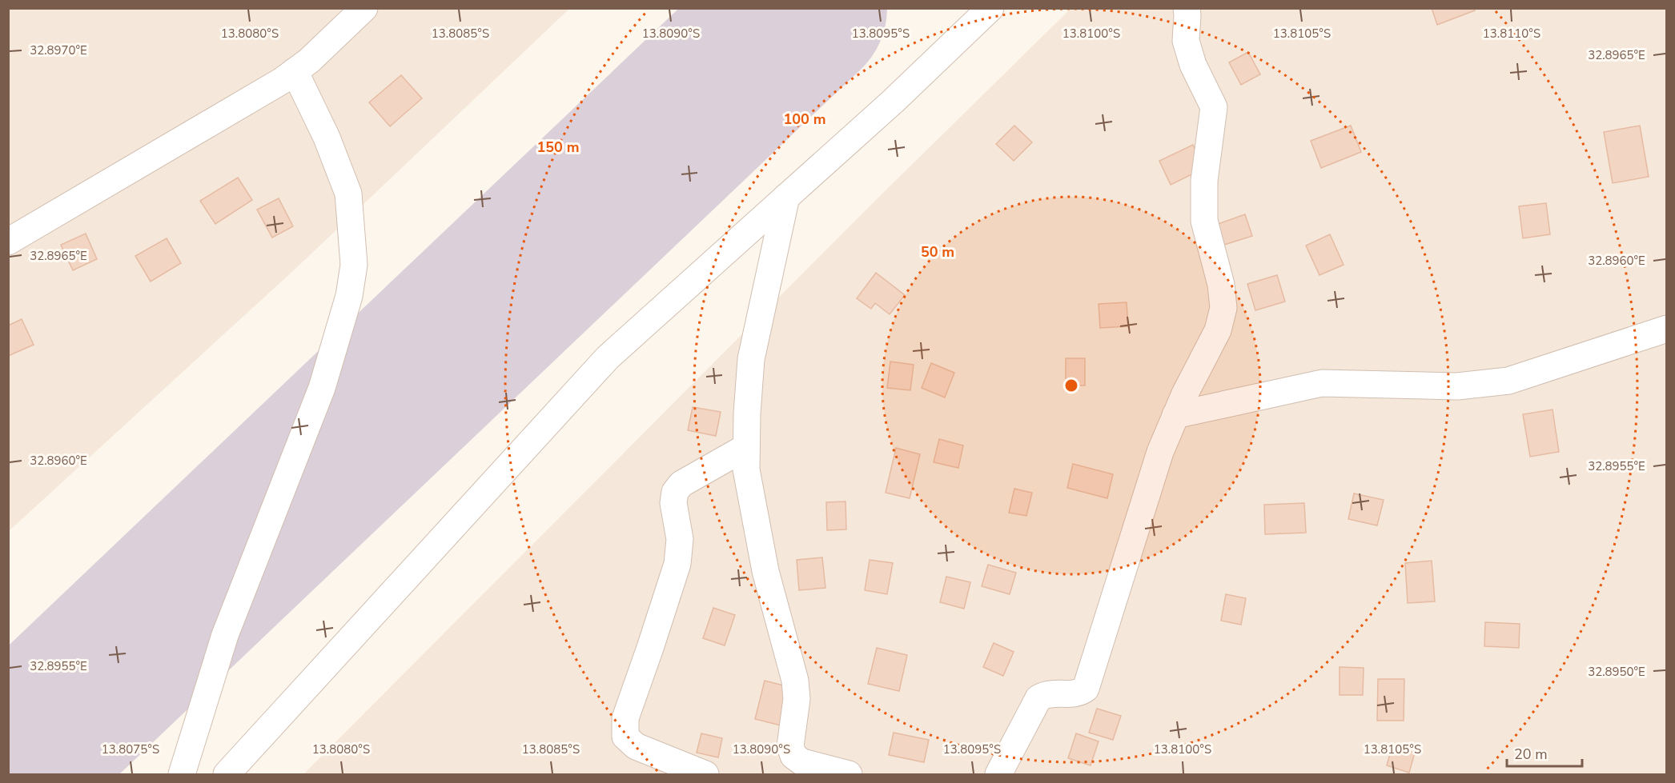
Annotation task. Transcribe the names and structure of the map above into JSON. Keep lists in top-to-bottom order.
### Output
{
  "scale_bar": "20 m",
  "coordinates": [
    "13.8080°S",
    "13.8085°S",
    "13.8090°S",
    "13.8095°S",
    "13.8100°S",
    "13.8105°S",
    "13.8110°S",
    "32.8970°E",
    "32.8965°E",
    "32.8960°E",
    "32.8955°E",
    "32.8950°E",
    "13.8075°S"
  ],
  "rings": ["100 m", "150 m", "50 m"]
}
